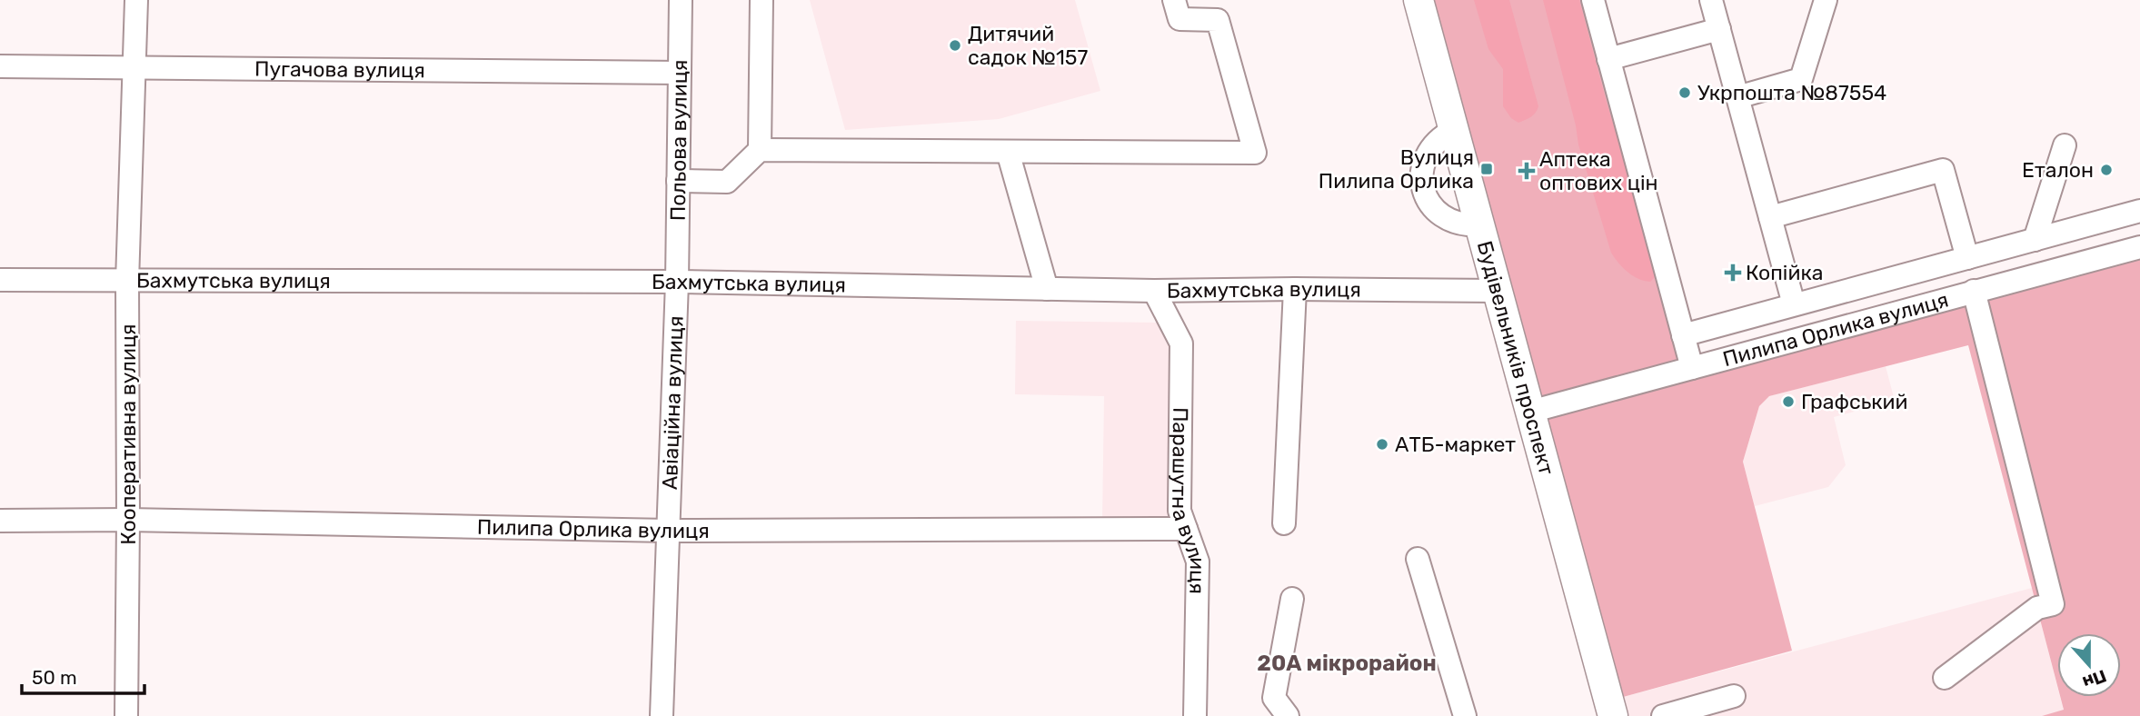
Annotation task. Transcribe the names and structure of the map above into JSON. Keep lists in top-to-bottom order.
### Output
{
  "streets": {
    "main road": ["Будівельників проспект"],
    "street": [
      "Пугачова вулиця",
      "Польова вулиця",
      "Бахмутська вулиця",
      "Пилипа Орлика вулиця",
      "Авіаційна вулиця",
      "Кооперативна вулиця",
      "Парашутна вулиця"
    ]
  },
  "crossings": [
    ["Пугачова вулиця", "Польова вулиця"],
    ["Пугачова вулиця", "Кооперативна вулиця"],
    ["Польова вулиця", "Бахмутська вулиця"],
    ["Польова вулиця", "Авіаційна вулиця"],
    ["Бахмутська вулиця", "Будівельників проспект"],
    ["Бахмутська вулиця", "Авіаційна вулиця"],
    ["Бахмутська вулиця", "Кооперативна вулиця"],
    ["Бахмутська вулиця", "Парашутна вулиця"],
    ["Пилипа Орлика вулиця", "Будівельників проспект"],
    ["Пилипа Орлика вулиця", "Авіаційна вулиця"],
    ["Пилипа Орлика вулиця", "Кооперативна вулиця"],
    ["Пилипа Орлика вулиця", "Парашутна вулиця"]
  ],
  "districts": ["20А мікрорайон"],
  "places": {
    "other": [
      "Дитячий садок №157",
      "Укрпошта №87554",
      "Еталон",
      "Графський",
      "АТБ-маркет"
    ],
    "transit": ["Вулиця Пилипа Орлика"],
    "health": ["Аптека оптових цін", "Копійка"]
  },
  "scale_bar": "50 m",
  "north": "bottom"
}
